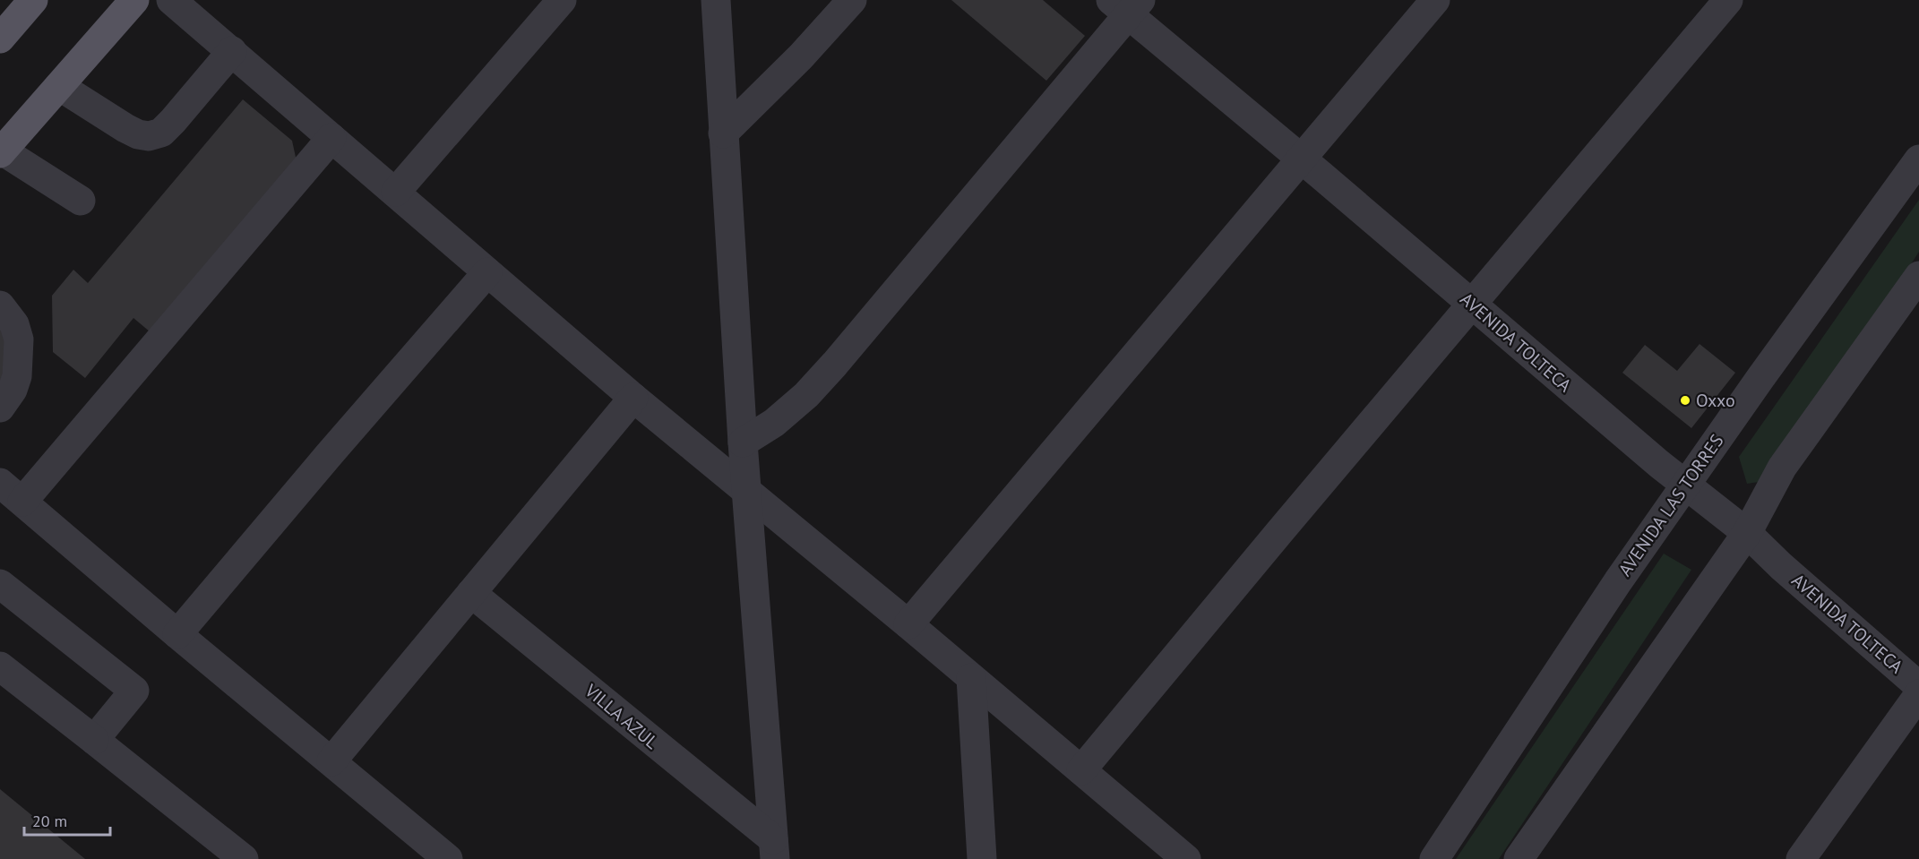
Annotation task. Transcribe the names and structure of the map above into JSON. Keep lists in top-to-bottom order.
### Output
{
  "streets": {
    "street": ["AVENIDA TOLTECA", "AVENIDA LAS TORRES", "VILLA AZUL"]
  },
  "crossings": [
    ["AVENIDA TOLTECA", "AVENIDA LAS TORRES"]
  ],
  "places": ["Oxxo"],
  "scale_bar": "20 m"
}
